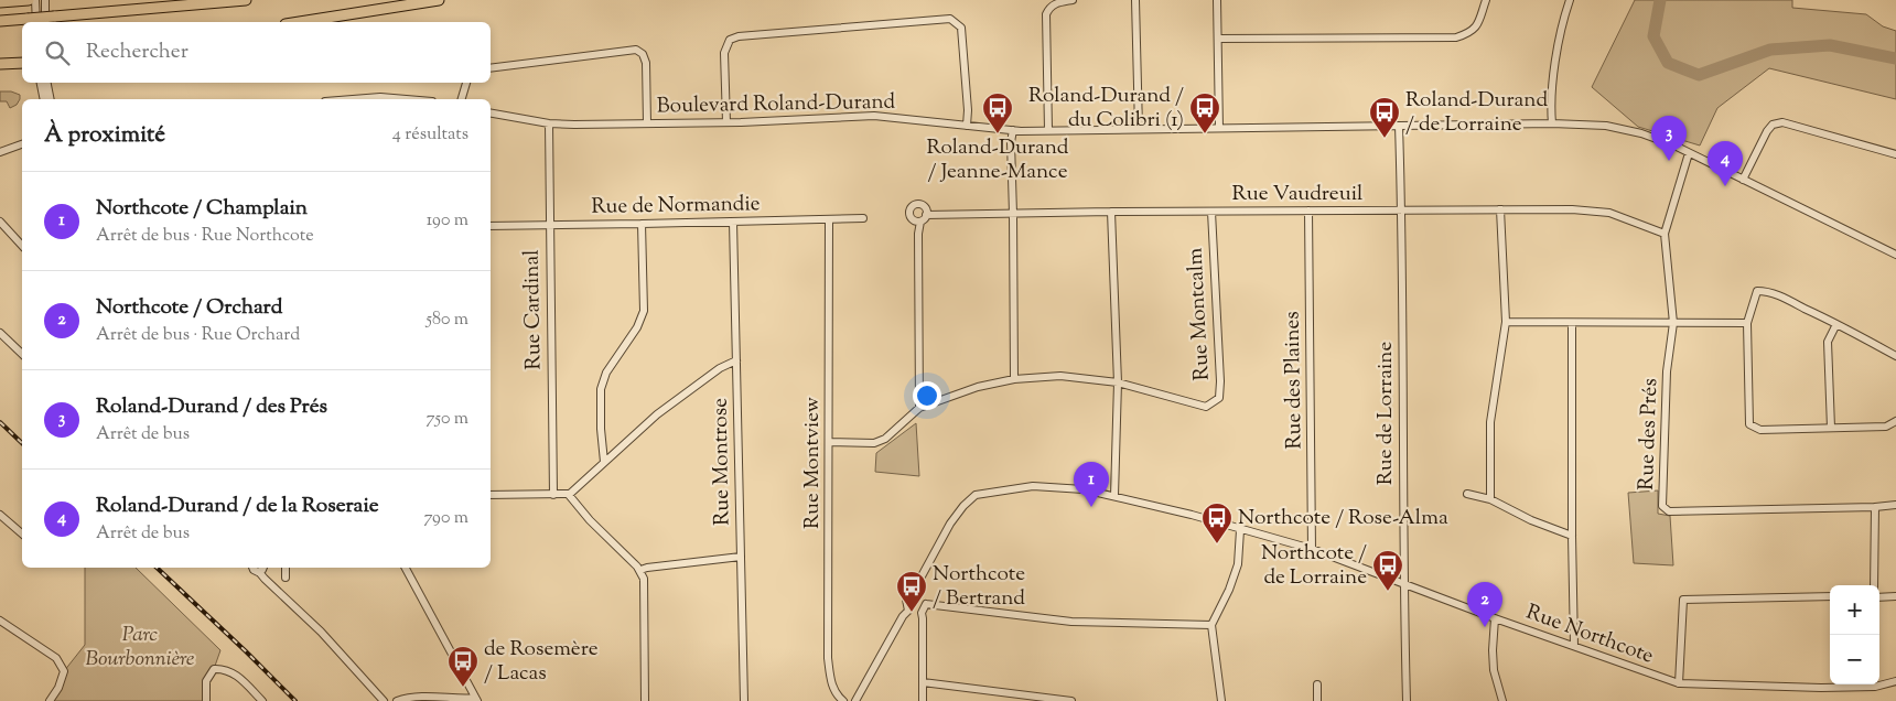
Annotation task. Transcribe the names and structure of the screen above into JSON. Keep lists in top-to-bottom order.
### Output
{
  "streets": {
    "street": [
      "Boulevard Roland-Durand",
      "Rue Vaudreuil",
      "Rue de Normandie",
      "Rue Cardinal",
      "Rue Montcalm",
      "Rue des Plaines",
      "Rue de Lorraine",
      "Rue des Prés",
      "Rue Montrose",
      "Rue Montview",
      "Rue Northcote"
    ]
  },
  "crossings": [
    ["Boulevard Roland-Durand", "Rue Cardinal"],
    ["Boulevard Roland-Durand", "Rue de Lorraine"],
    ["Boulevard Roland-Durand", "Rue des Prés"],
    ["Rue Vaudreuil", "Rue Montcalm"],
    ["Rue Vaudreuil", "Rue des Plaines"],
    ["Rue Vaudreuil", "Rue de Lorraine"],
    ["Rue Vaudreuil", "Rue des Prés"],
    ["Rue de Normandie", "Rue Cardinal"],
    ["Rue de Normandie", "Rue Montrose"],
    ["Rue de Normandie", "Rue Montview"],
    ["Rue Montcalm", "Rue Montview"],
    ["Rue des Plaines", "Rue Northcote"],
    ["Rue de Lorraine", "Rue Northcote"]
  ],
  "parks": ["Parc Bourbonnière"],
  "places": {
    "bus stop": [
      "Roland-Durand / Jeanne-Mance",
      "Roland-Durand / du Colibri (1)",
      "Roland-Durand / de Lorraine",
      "Northcote / Rose-Alma",
      "Northcote / de Lorraine",
      "Northcote / Bertrand",
      "de Rosemère / Lacas"
    ]
  },
  "page": {
    "search": "Rechercher",
    "heading": ["À proximité", "4 résultats"],
    "pins": [
      "3",
      "4",
      "1",
      "2"
    ],
    "list": [
      {
        "mark": "1",
        "name": "Northcote / Champlain",
        "note": "Arrêt de bus · Rue Northcote",
        "value": "190 m"
      },
      {
        "mark": "2",
        "name": "Northcote / Orchard",
        "note": "Arrêt de bus · Rue Orchard",
        "value": "580 m"
      },
      {
        "mark": "3",
        "name": "Roland-Durand / des Prés",
        "note": "Arrêt de bus",
        "value": "750 m"
      },
      {
        "mark": "4",
        "name": "Roland-Durand / de la Roseraie",
        "note": "Arrêt de bus",
        "value": "790 m"
      }
    ],
    "map_buttons": ["+", "−"]
  }
}
